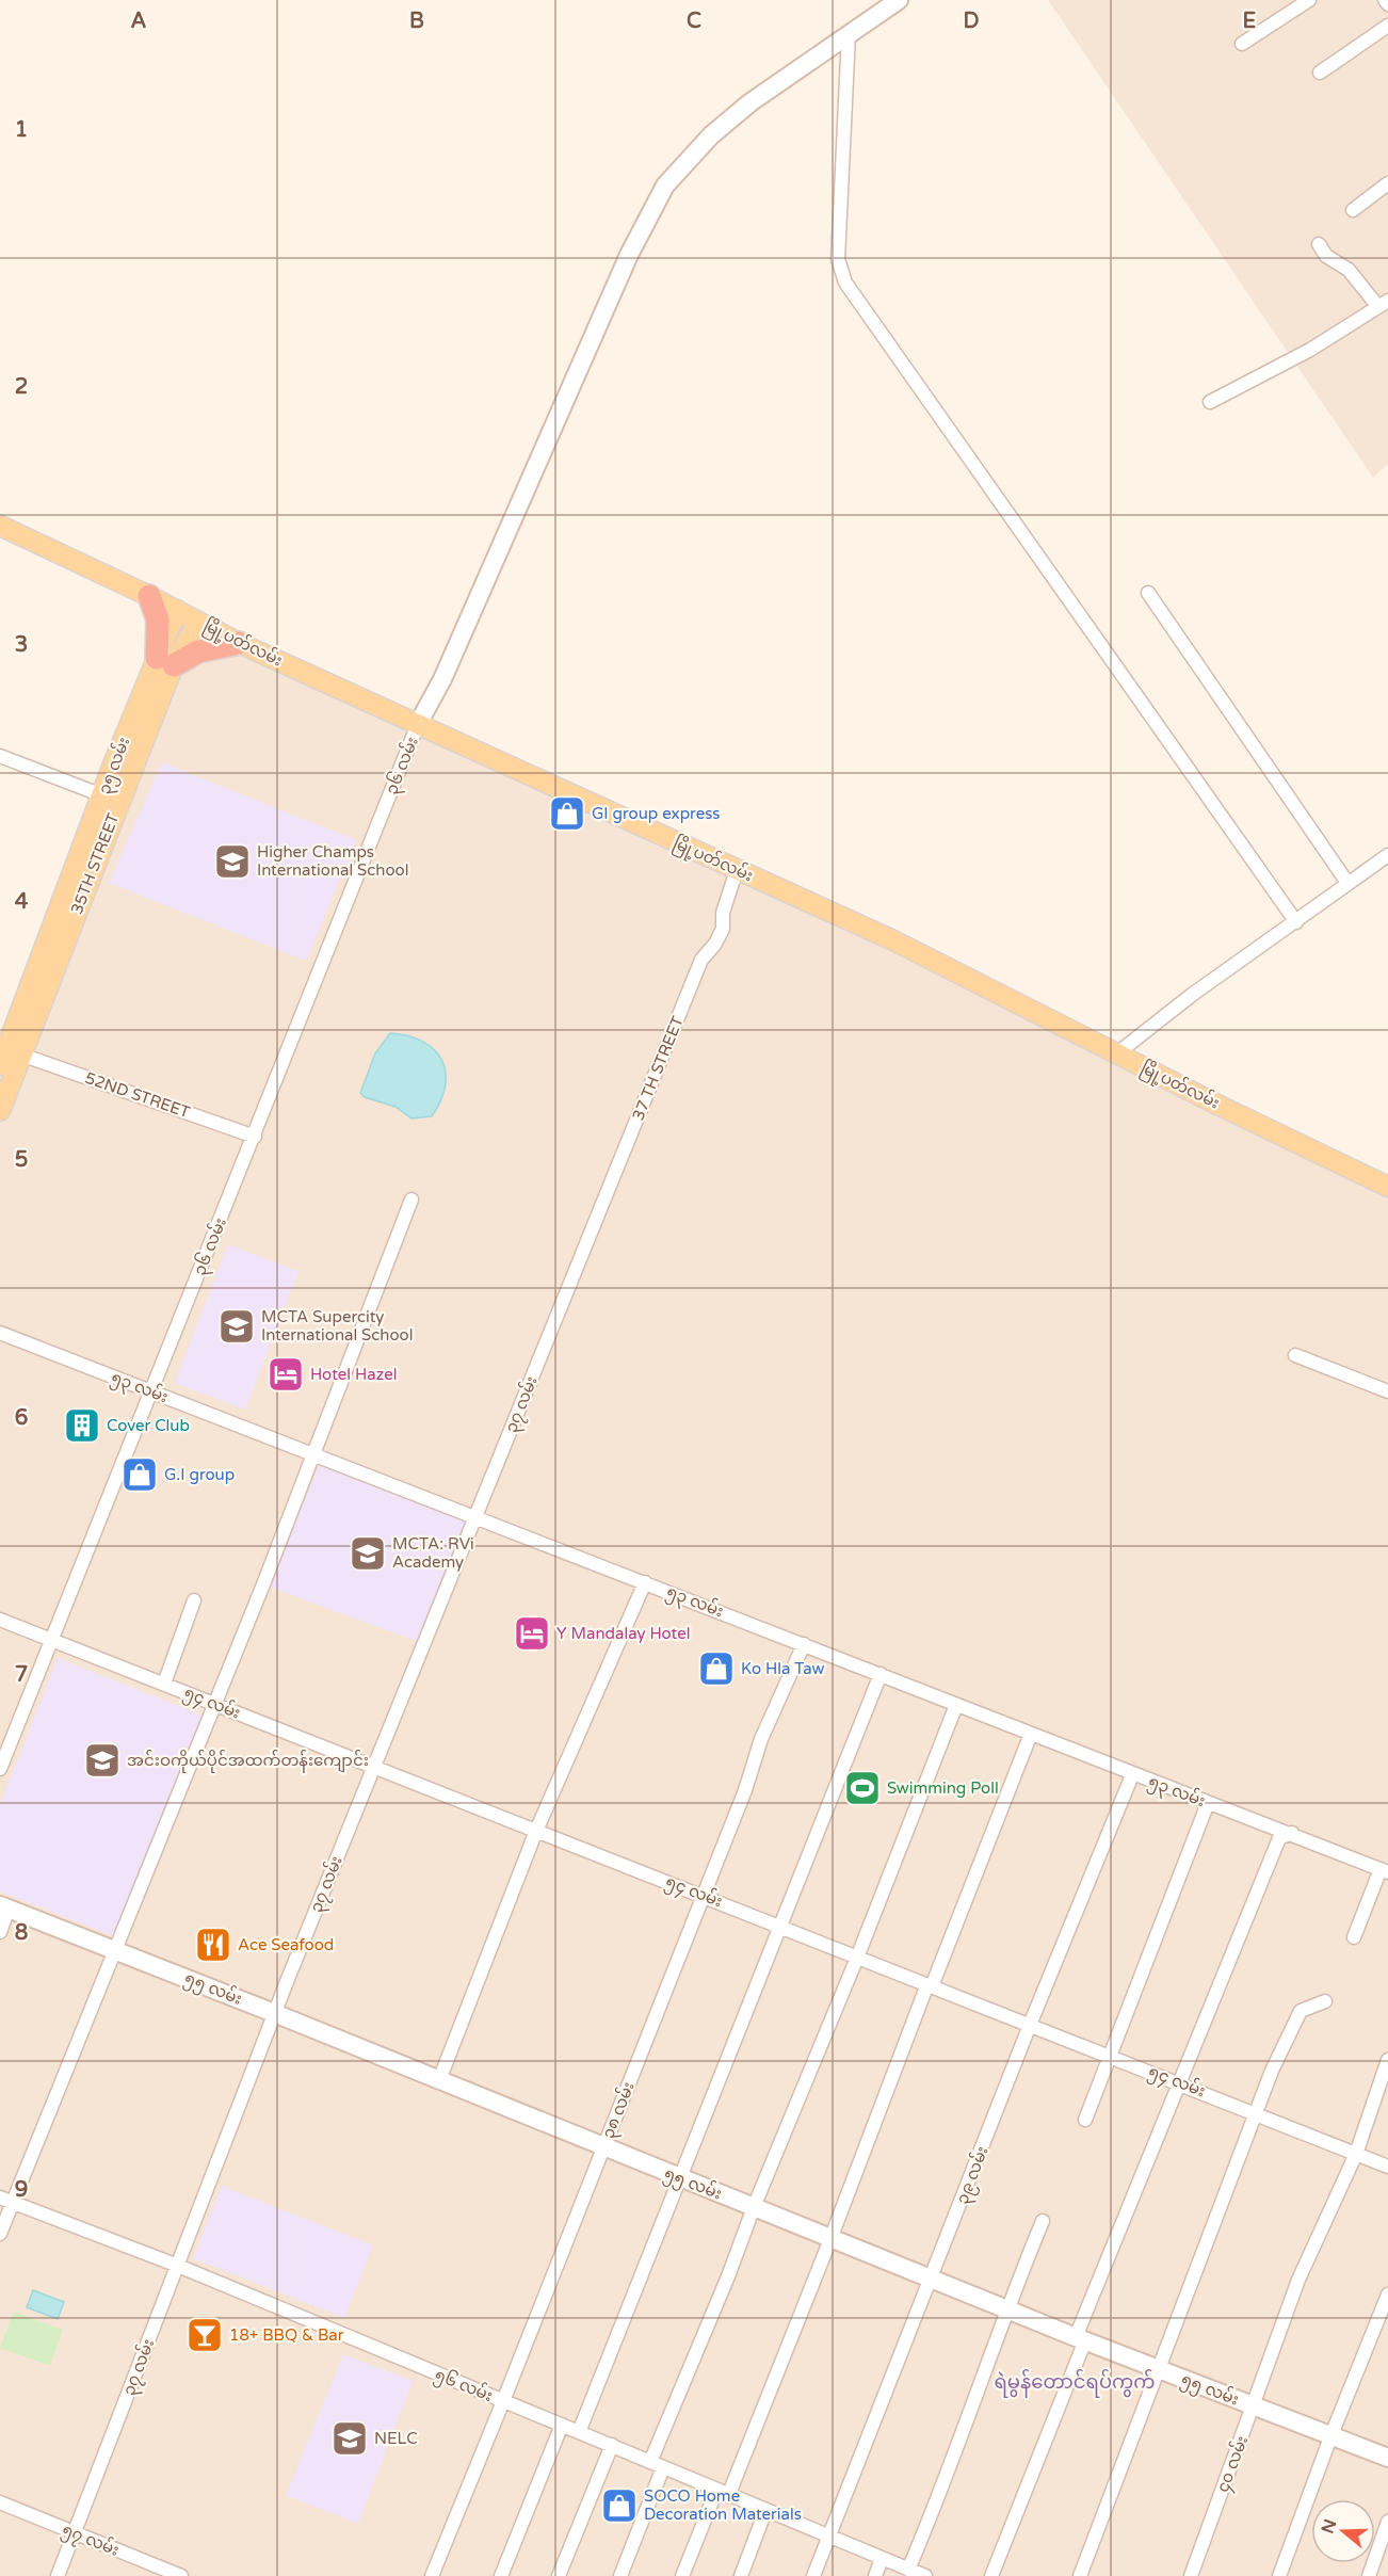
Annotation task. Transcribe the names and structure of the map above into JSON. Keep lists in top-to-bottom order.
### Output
{
  "streets": {
    "main road": [
      "မြို့ပတ်လမ်း",
      "၃၅ လမ်း",
      "35TH STREET",
      "၅၅ လမ်း"
    ],
    "street": [
      "၃၆ လမ်း",
      "37 TH STREET",
      "52ND STREET",
      "၅၃ လမ်း",
      "၃၇ လမ်း",
      "၅၄ လမ်း",
      "၃၈ လမ်း",
      "၃၉ လမ်း",
      "၅၆ လမ်း",
      "၄၀ လမ်း",
      "၅၇ လမ်း"
    ]
  },
  "crossings": [
    ["မြို့ပတ်လမ်း", "၃၆ လမ်း"],
    ["မြို့ပတ်လမ်း", "35TH STREET"],
    ["မြို့ပတ်လမ်း", "37 TH STREET"],
    ["၃၅ လမ်း", "35TH STREET"],
    ["၃၅ လမ်း", "52ND STREET"],
    ["၃၆ လမ်း", "52ND STREET"],
    ["၃၆ လမ်း", "၅၃ လမ်း"],
    ["၃၆ လမ်း", "၅၄ လမ်း"],
    ["35TH STREET", "52ND STREET"],
    ["37 TH STREET", "၃၇ လမ်း"],
    ["၅၃ လမ်း", "၃၇ လမ်း"],
    ["၅၃ လမ်း", "၃၈ လမ်း"],
    ["၅၃ လမ်း", "၃၉ လမ်း"],
    ["၃၇ လမ်း", "၅၄ လမ်း"],
    ["၃၇ လမ်း", "၅၅ လမ်း"],
    ["၃၇ လမ်း", "၅၆ လမ်း"],
    ["၃၇ လမ်း", "၅၇ လမ်း"],
    ["၅၄ လမ်း", "၃၈ လမ်း"],
    ["၅၄ လမ်း", "၃၉ လမ်း"],
    ["၅၄ လမ်း", "၄၀ လမ်း"],
    ["၅၅ လမ်း", "၃၈ လမ်း"],
    ["၅၅ လမ်း", "၃၉ လမ်း"],
    ["၅၅ လမ်း", "၄၀ လမ်း"],
    ["၃၈ လမ်း", "၅၆ လမ်း"],
    ["၃၉ လမ်း", "၅၆ လမ်း"]
  ],
  "districts": ["ရဲမွန်တောင်ရပ်ကွက်"],
  "places": {
    "shop": [
      "GI group express",
      "G.I group",
      "Ko Hla Taw",
      "SOCO Home Decoration Materials"
    ],
    "school or university": [
      "Higher Champs International School",
      "MCTA Supercity International School",
      "MCTA: RVi Academy",
      "အင်းဝကိုယ်ပိုင်အထက်တန်းကျောင်း",
      "NELC"
    ],
    "hotel": ["Hotel Hazel", "Y Mandalay Hotel"],
    "building": ["Cover Club"],
    "sports": ["Swimming Poll"],
    "restaurant": ["Ace Seafood"],
    "bar": ["18+ BBQ & Bar"]
  },
  "north": "left",
  "grid": {
    "columns": [
      "A",
      "B",
      "C",
      "D",
      "E"
    ],
    "rows": [
      "1",
      "2",
      "3",
      "4",
      "5",
      "6",
      "7",
      "8",
      "9"
    ]
  }
}
